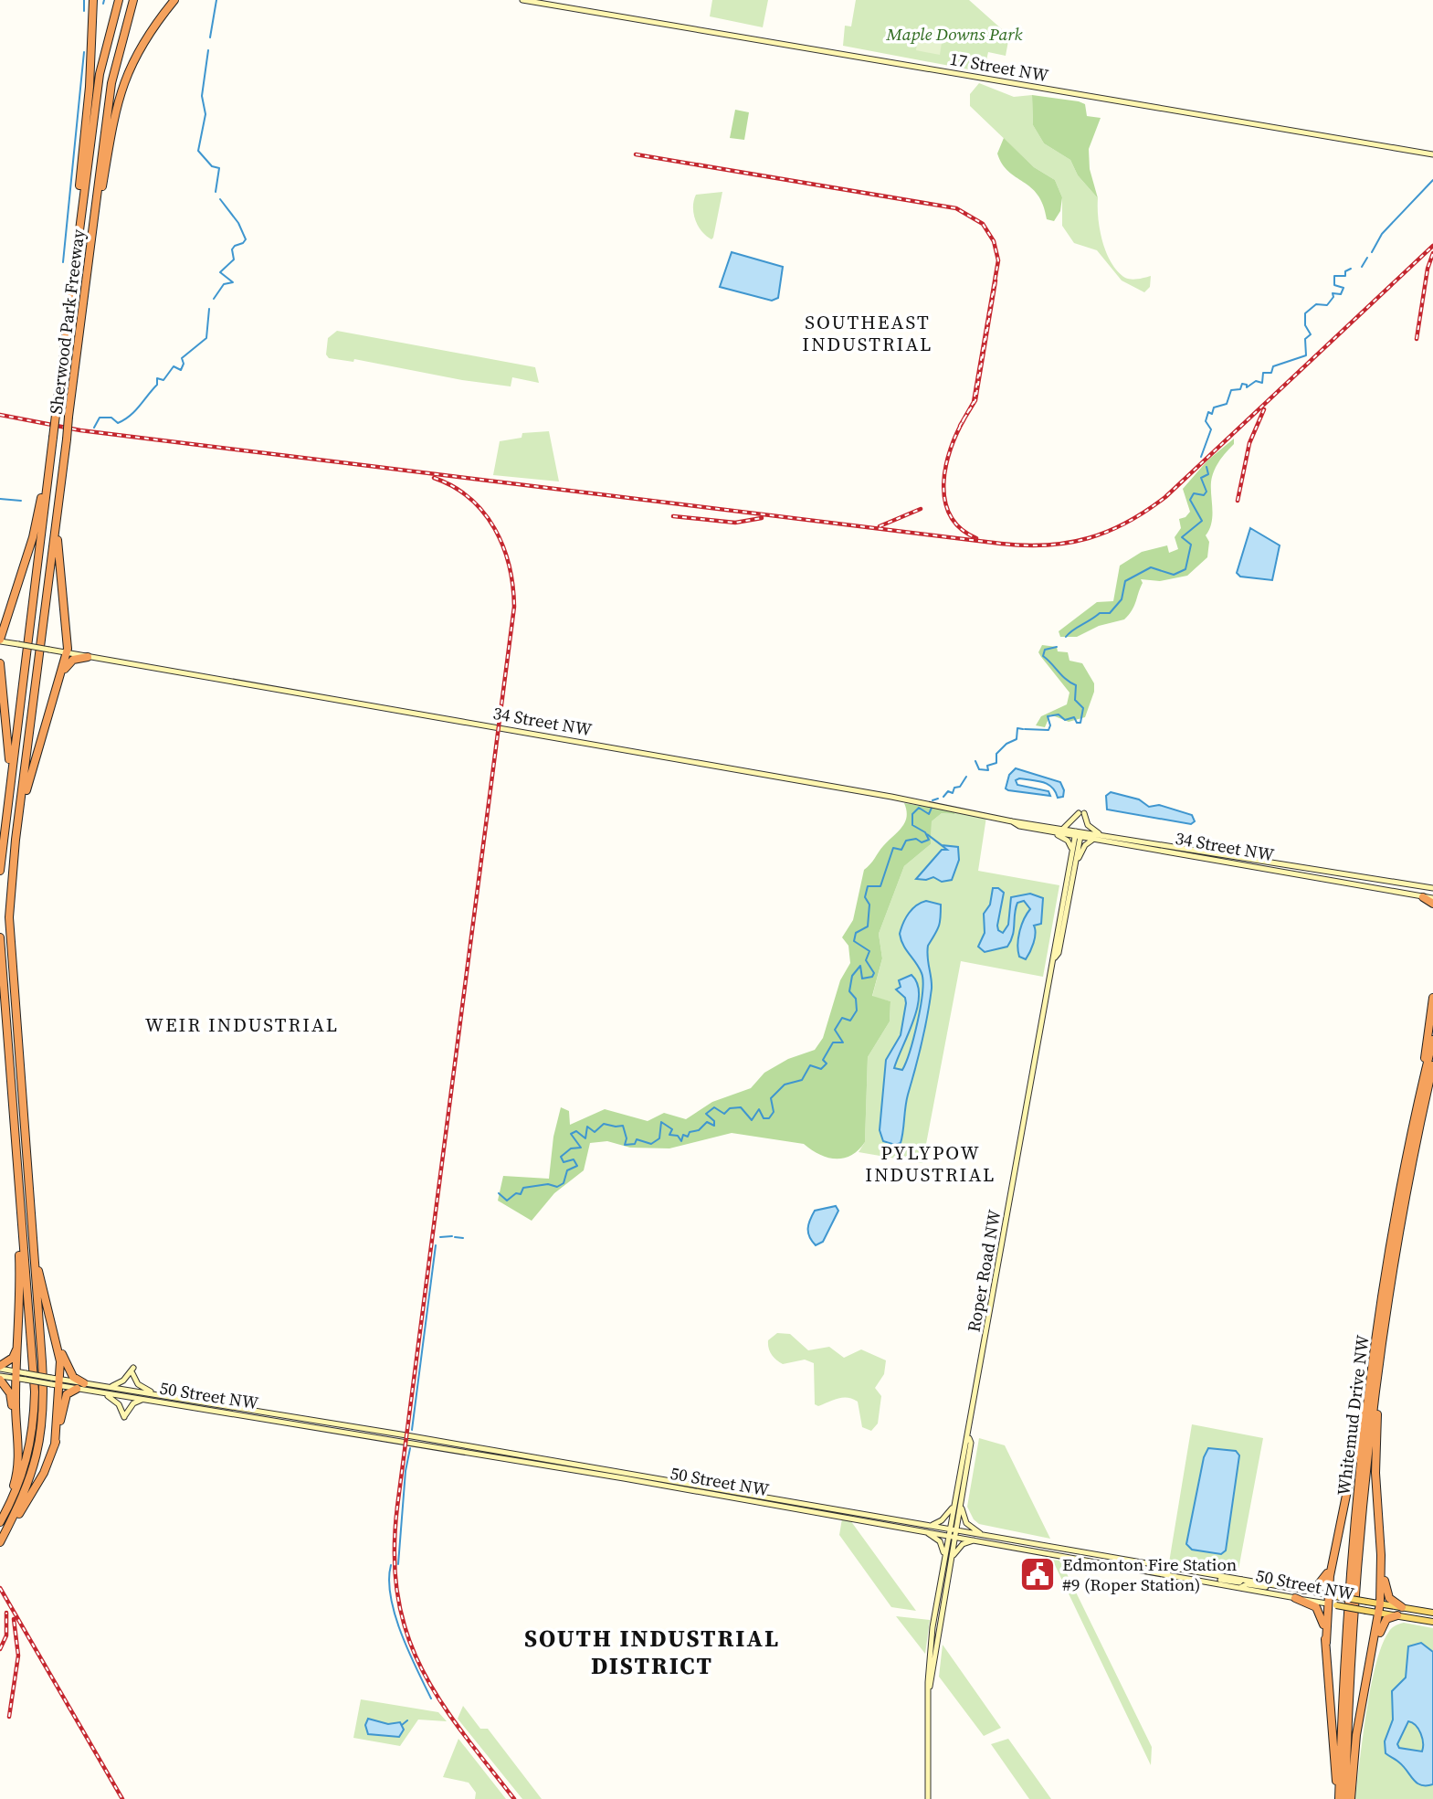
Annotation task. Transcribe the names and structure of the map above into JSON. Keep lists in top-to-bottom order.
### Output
{
  "streets": {
    "highway": ["Sherwood Park Freeway", "Whitemud Drive NW"],
    "main road": [
      "17 Street NW",
      "34 Street NW",
      "Roper Road NW",
      "50 Street NW"
    ]
  },
  "crossings": [
    ["Sherwood Park Freeway", "34 Street NW"],
    ["34 Street NW", "Roper Road NW"],
    ["Roper Road NW", "50 Street NW"]
  ],
  "districts": [
    "SOUTHEAST INDUSTRIAL",
    "WEIR INDUSTRIAL",
    "PYLYPOW INDUSTRIAL",
    "SOUTH INDUSTRIAL DISTRICT"
  ],
  "parks": ["Maple Downs Park"],
  "places": {
    "public building": ["Edmonton Fire Station #9 (Roper Station)"]
  }
}
